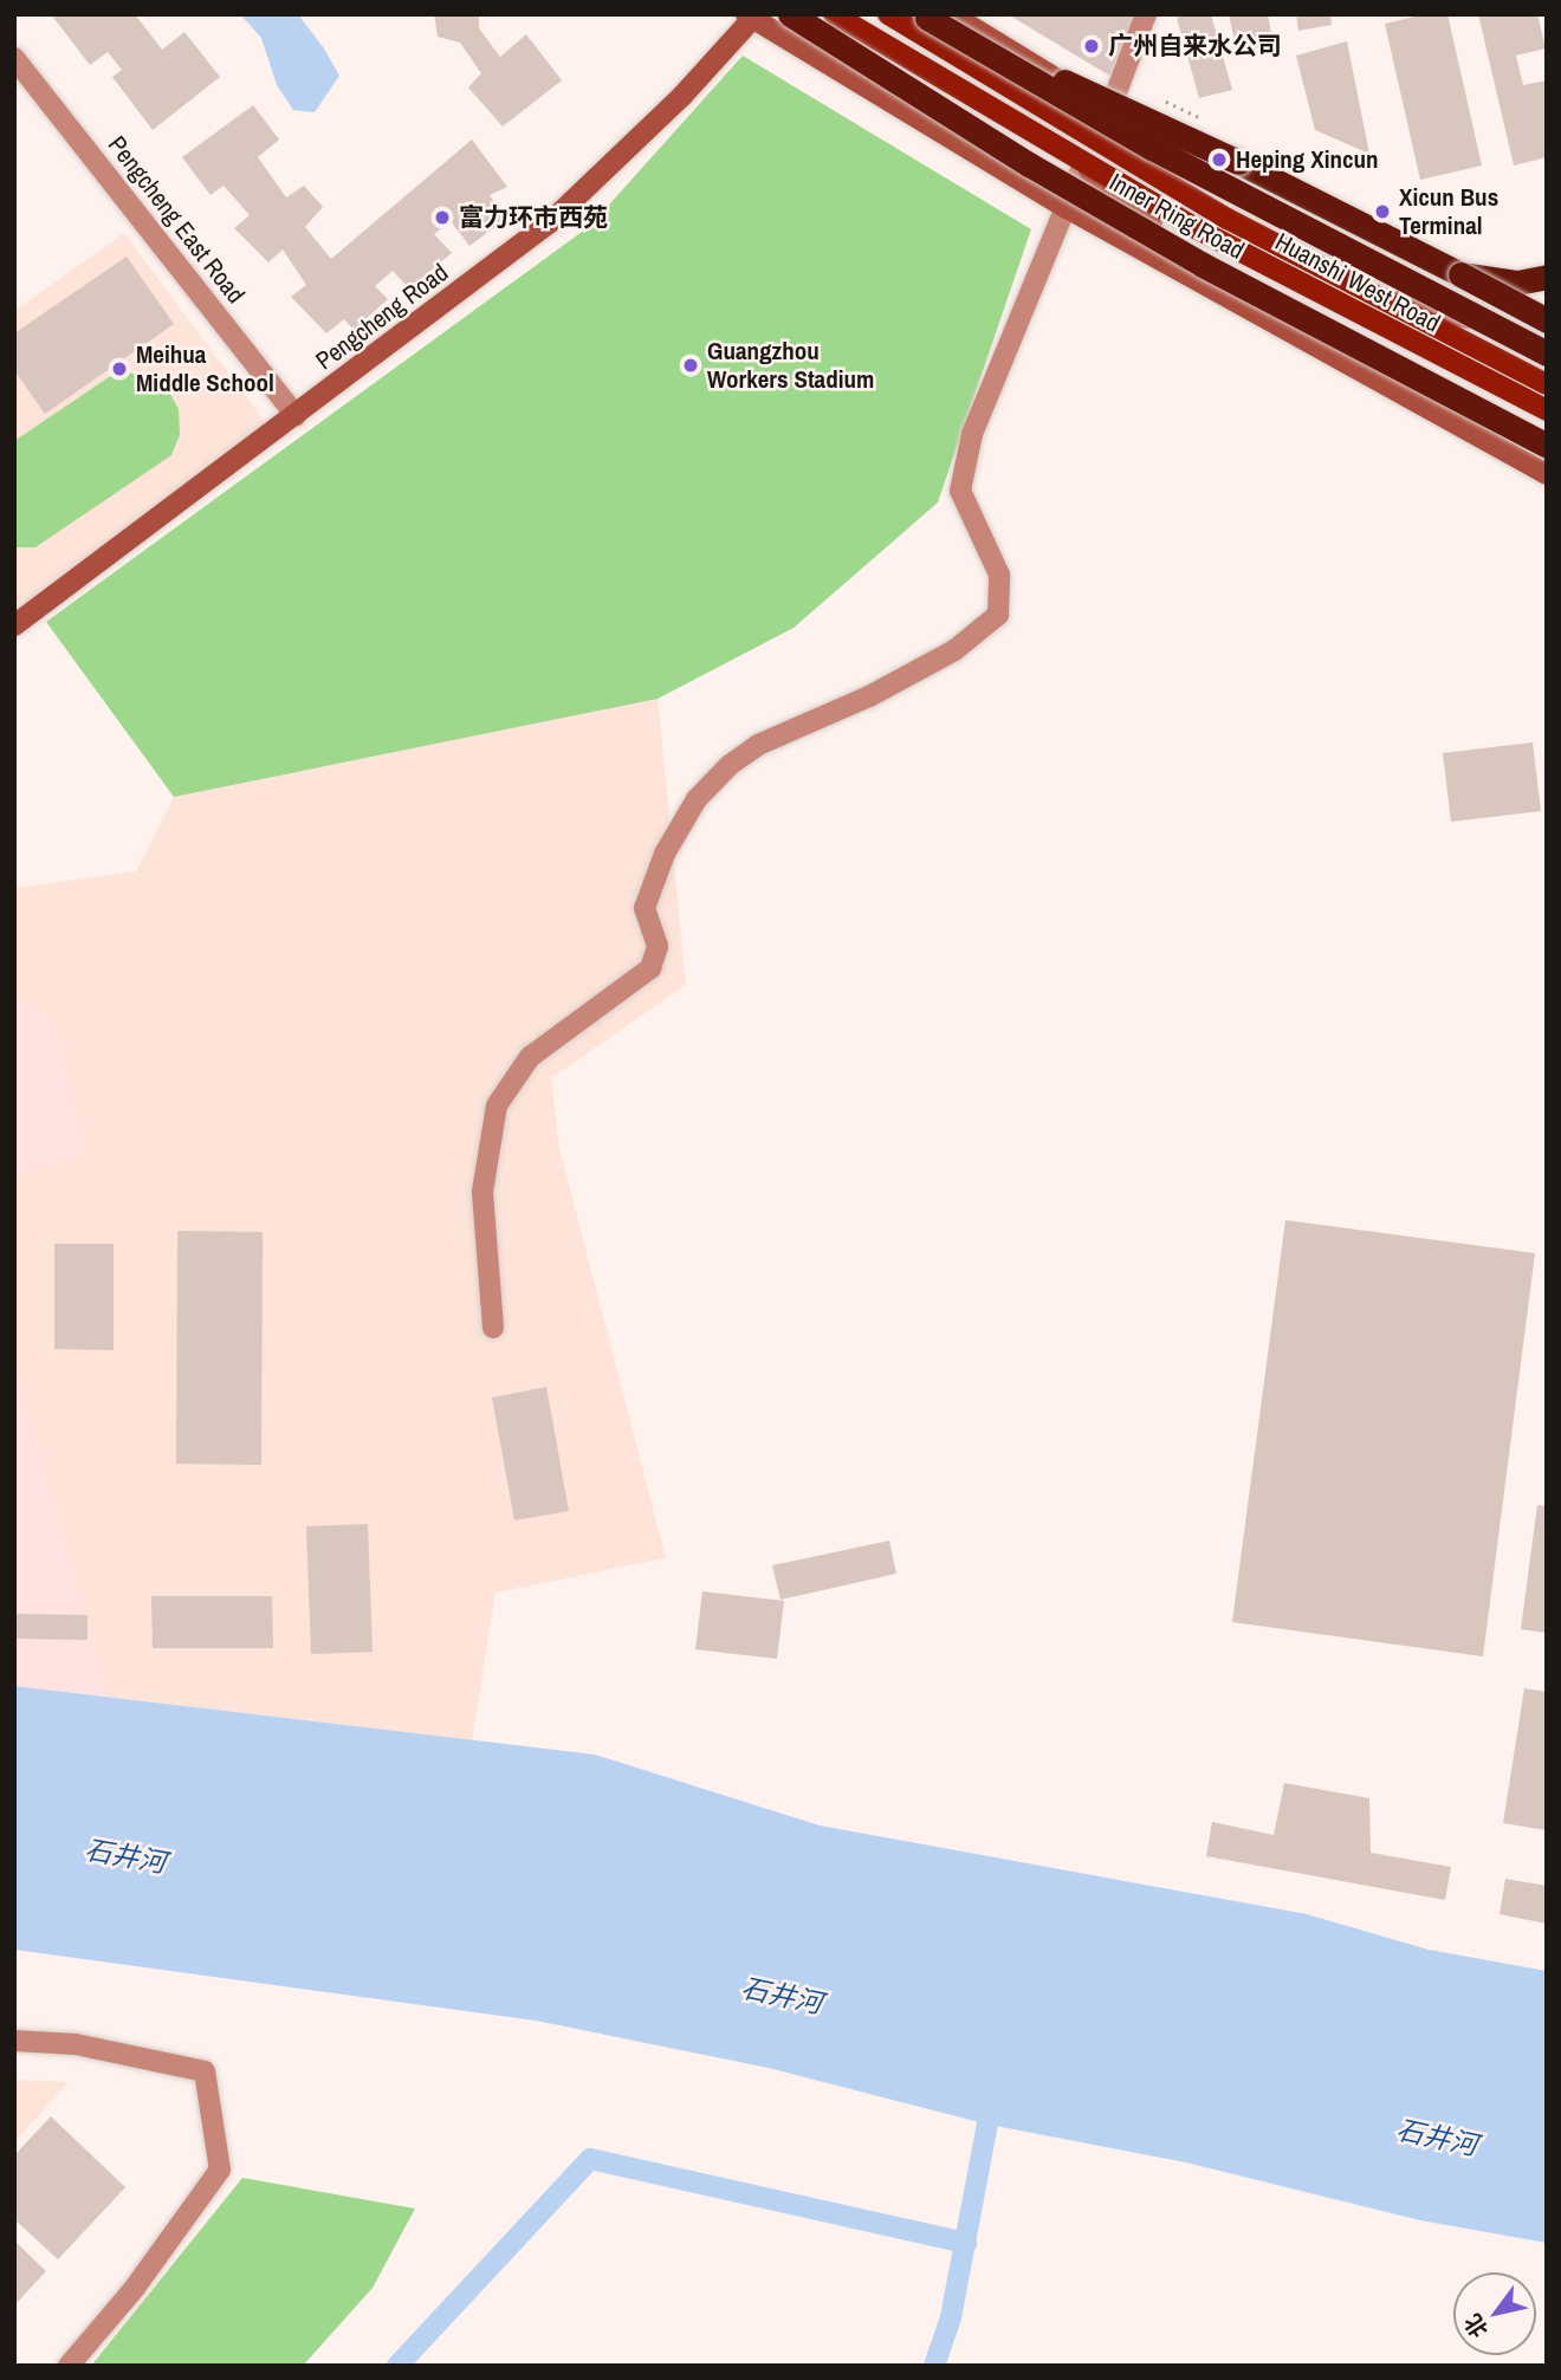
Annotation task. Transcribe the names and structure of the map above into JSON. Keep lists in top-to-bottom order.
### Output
{
  "streets": {
    "highway": ["Inner Ring Road"],
    "main road": ["Huanshi West Road", "Pengcheng Road"],
    "street": ["Pengcheng East Road"]
  },
  "crossings": [
    ["Inner Ring Road", "Huanshi West Road"],
    ["Pengcheng East Road", "Pengcheng Road"]
  ],
  "water": ["石井河"],
  "places": [
    "广州自来水公司",
    "Heping Xincun",
    "Xicun Bus Terminal",
    "富力环市西苑",
    "Guangzhou Workers Stadium",
    "Meihua Middle School"
  ],
  "north": "bottom left"
}
